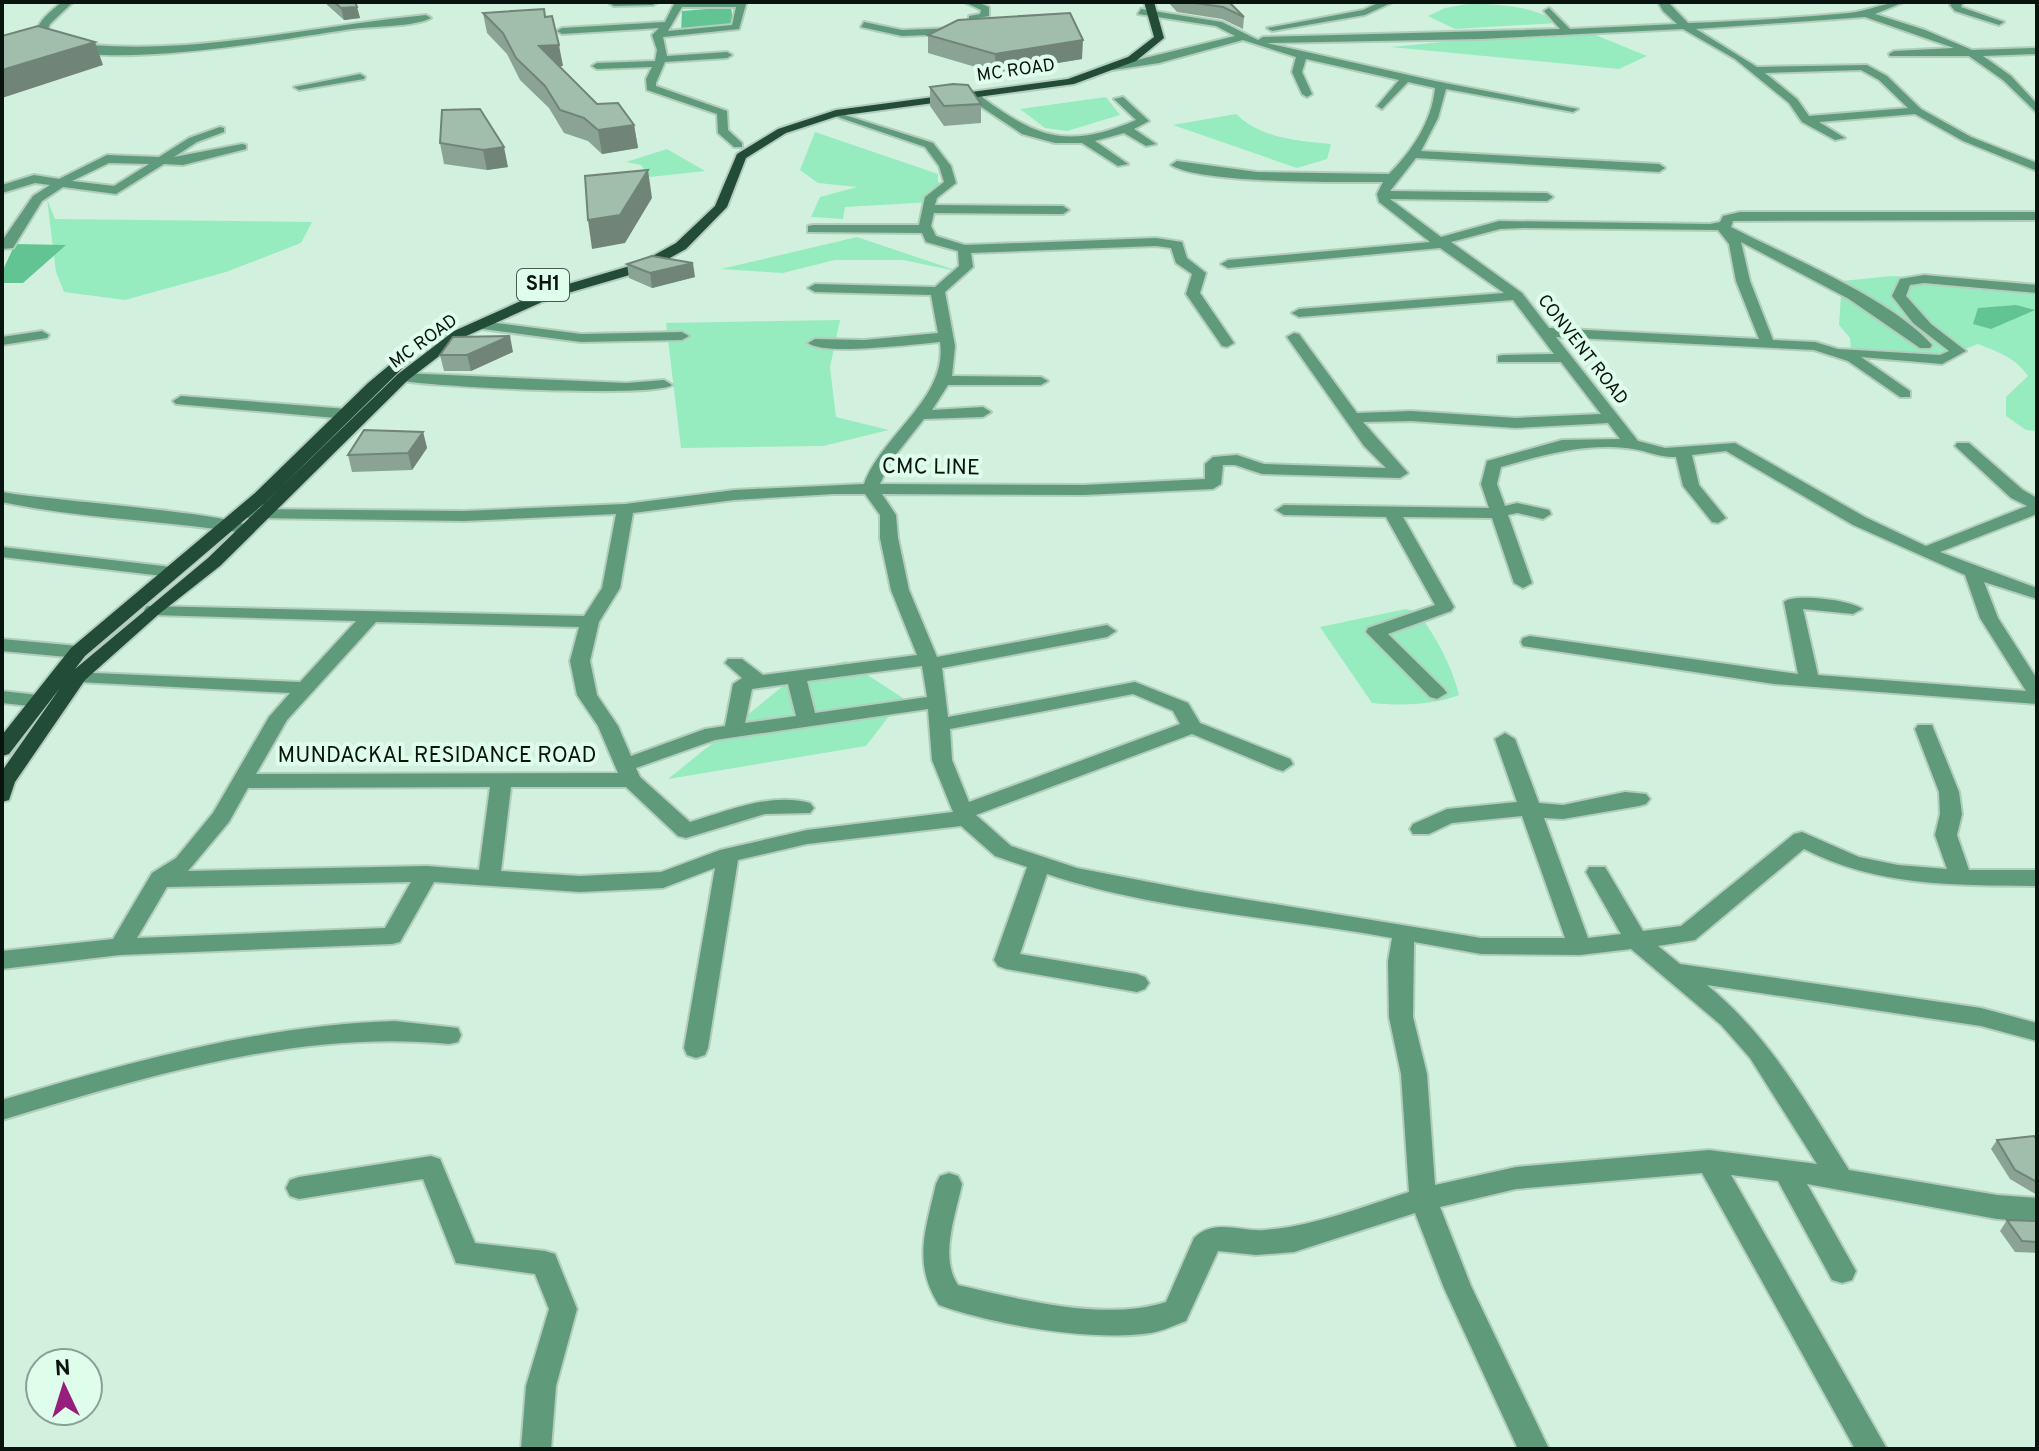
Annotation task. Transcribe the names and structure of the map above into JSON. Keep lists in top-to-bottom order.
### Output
{
  "streets": {
    "main road": ["MC ROAD", "SH1"],
    "street": ["CONVENT ROAD", "CMC LINE", "MUNDACKAL RESIDANCE ROAD"]
  },
  "crossings": [
    ["MC ROAD", "CMC LINE"]
  ],
  "north": "top"
}
